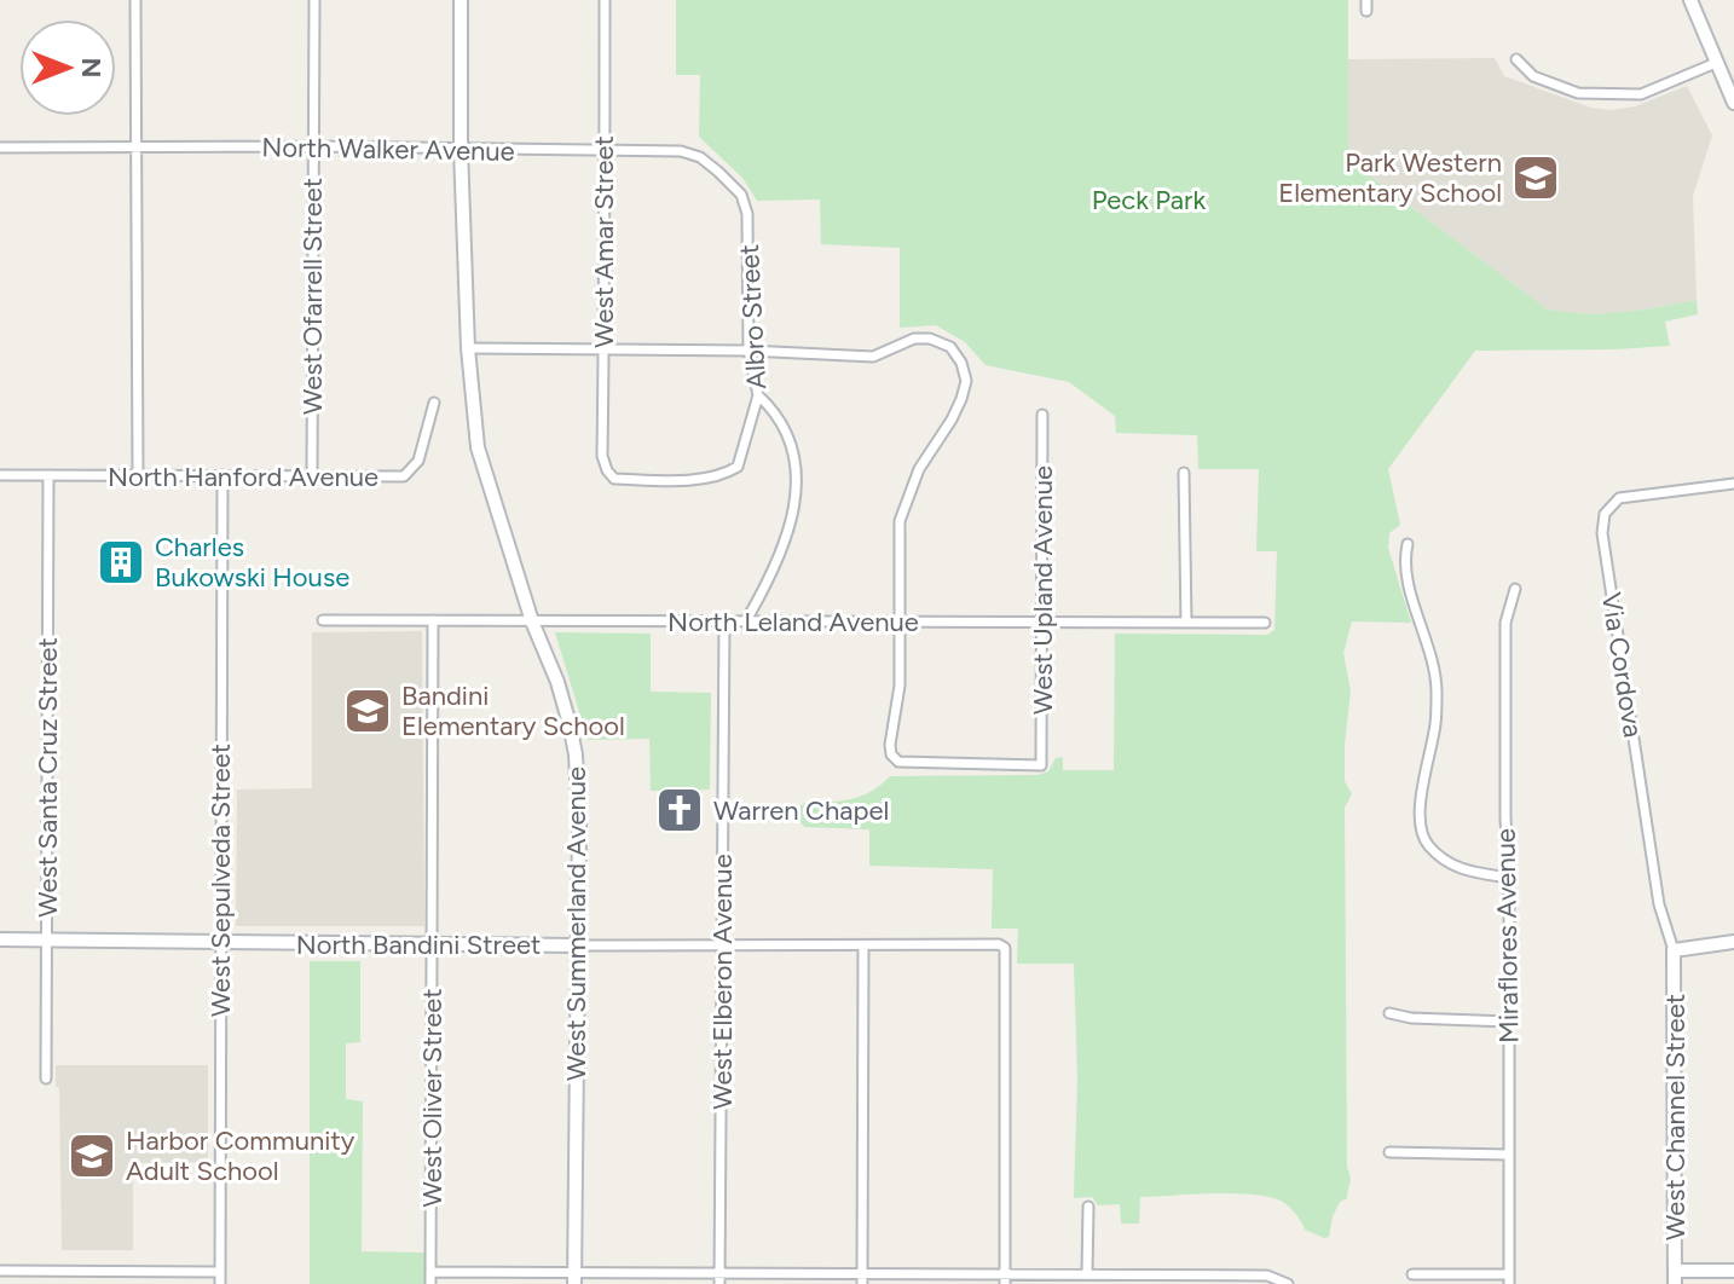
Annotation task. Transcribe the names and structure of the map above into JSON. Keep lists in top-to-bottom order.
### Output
{
  "streets": {
    "main road": ["West Summerland Avenue", "North Bandini Street", "West Channel Street"],
    "street": [
      "North Walker Avenue",
      "West Amar Street",
      "West Ofarrell Street",
      "Albro Street",
      "North Hanford Avenue",
      "West Upland Avenue",
      "North Leland Avenue",
      "Via Cordova",
      "West Santa Cruz Street",
      "West Sepulveda Street",
      "Miraflores Avenue",
      "West Elberon Avenue",
      "West Oliver Street"
    ]
  },
  "crossings": [
    ["North Walker Avenue", "West Amar Street"],
    ["North Walker Avenue", "West Ofarrell Street"],
    ["North Walker Avenue", "Albro Street"],
    ["North Walker Avenue", "West Summerland Avenue"],
    ["West Amar Street", "Albro Street"],
    ["West Ofarrell Street", "North Hanford Avenue"],
    ["North Hanford Avenue", "West Santa Cruz Street"],
    ["North Hanford Avenue", "West Sepulveda Street"],
    ["West Upland Avenue", "North Leland Avenue"],
    ["North Leland Avenue", "West Summerland Avenue"],
    ["North Leland Avenue", "West Elberon Avenue"],
    ["North Leland Avenue", "West Oliver Street"],
    ["Via Cordova", "West Channel Street"],
    ["West Santa Cruz Street", "North Bandini Street"],
    ["West Sepulveda Street", "North Bandini Street"],
    ["West Summerland Avenue", "North Bandini Street"],
    ["North Bandini Street", "West Elberon Avenue"],
    ["North Bandini Street", "West Oliver Street"]
  ],
  "parks": ["Peck Park"],
  "places": {
    "school or university": ["Park Western Elementary School", "Bandini Elementary School", "Harbor Community Adult School"],
    "building": ["Charles Bukowski House"],
    "church": ["Warren Chapel"]
  },
  "north": "right"
}
